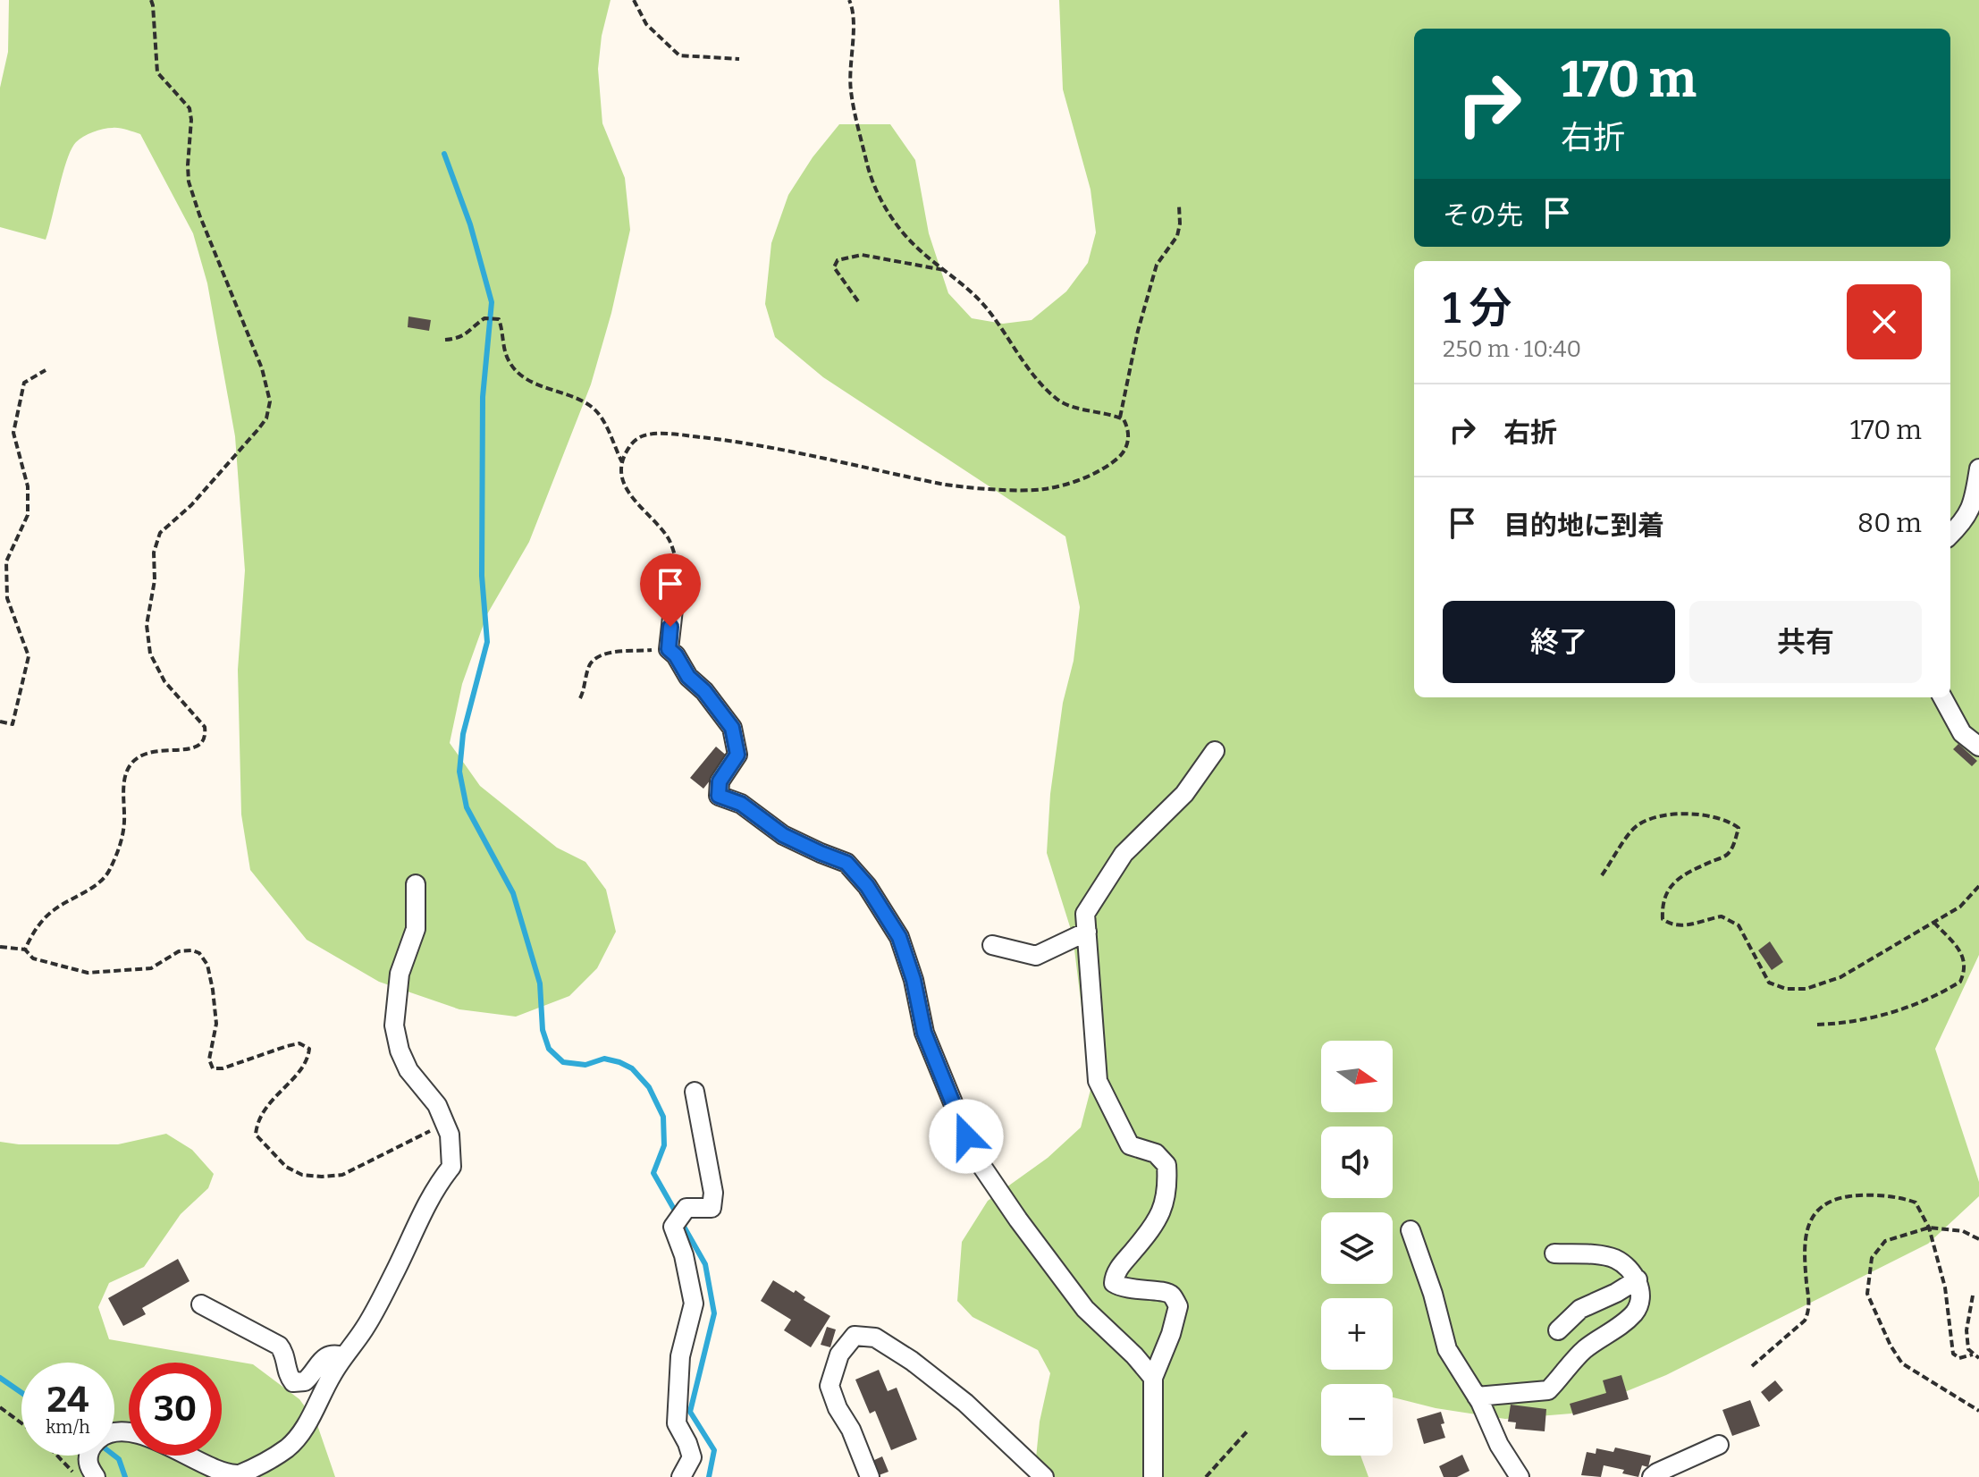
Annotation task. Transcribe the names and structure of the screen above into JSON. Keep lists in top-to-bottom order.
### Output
{
  "north": "right",
  "page": {
    "turn": ["170 m", "右折"],
    "then": "その先",
    "heading": ["1 分", "250 m · 10:40"],
    "list": [
      {
        "name": "右折",
        "value": "170 m"
      },
      {
        "name": "目的地に到着",
        "value": "80 m"
      }
    ],
    "buttons": ["終了", "共有"],
    "map_buttons": ["+", "−"],
    "speed": "24 km/h",
    "limit": "30"
  }
}
